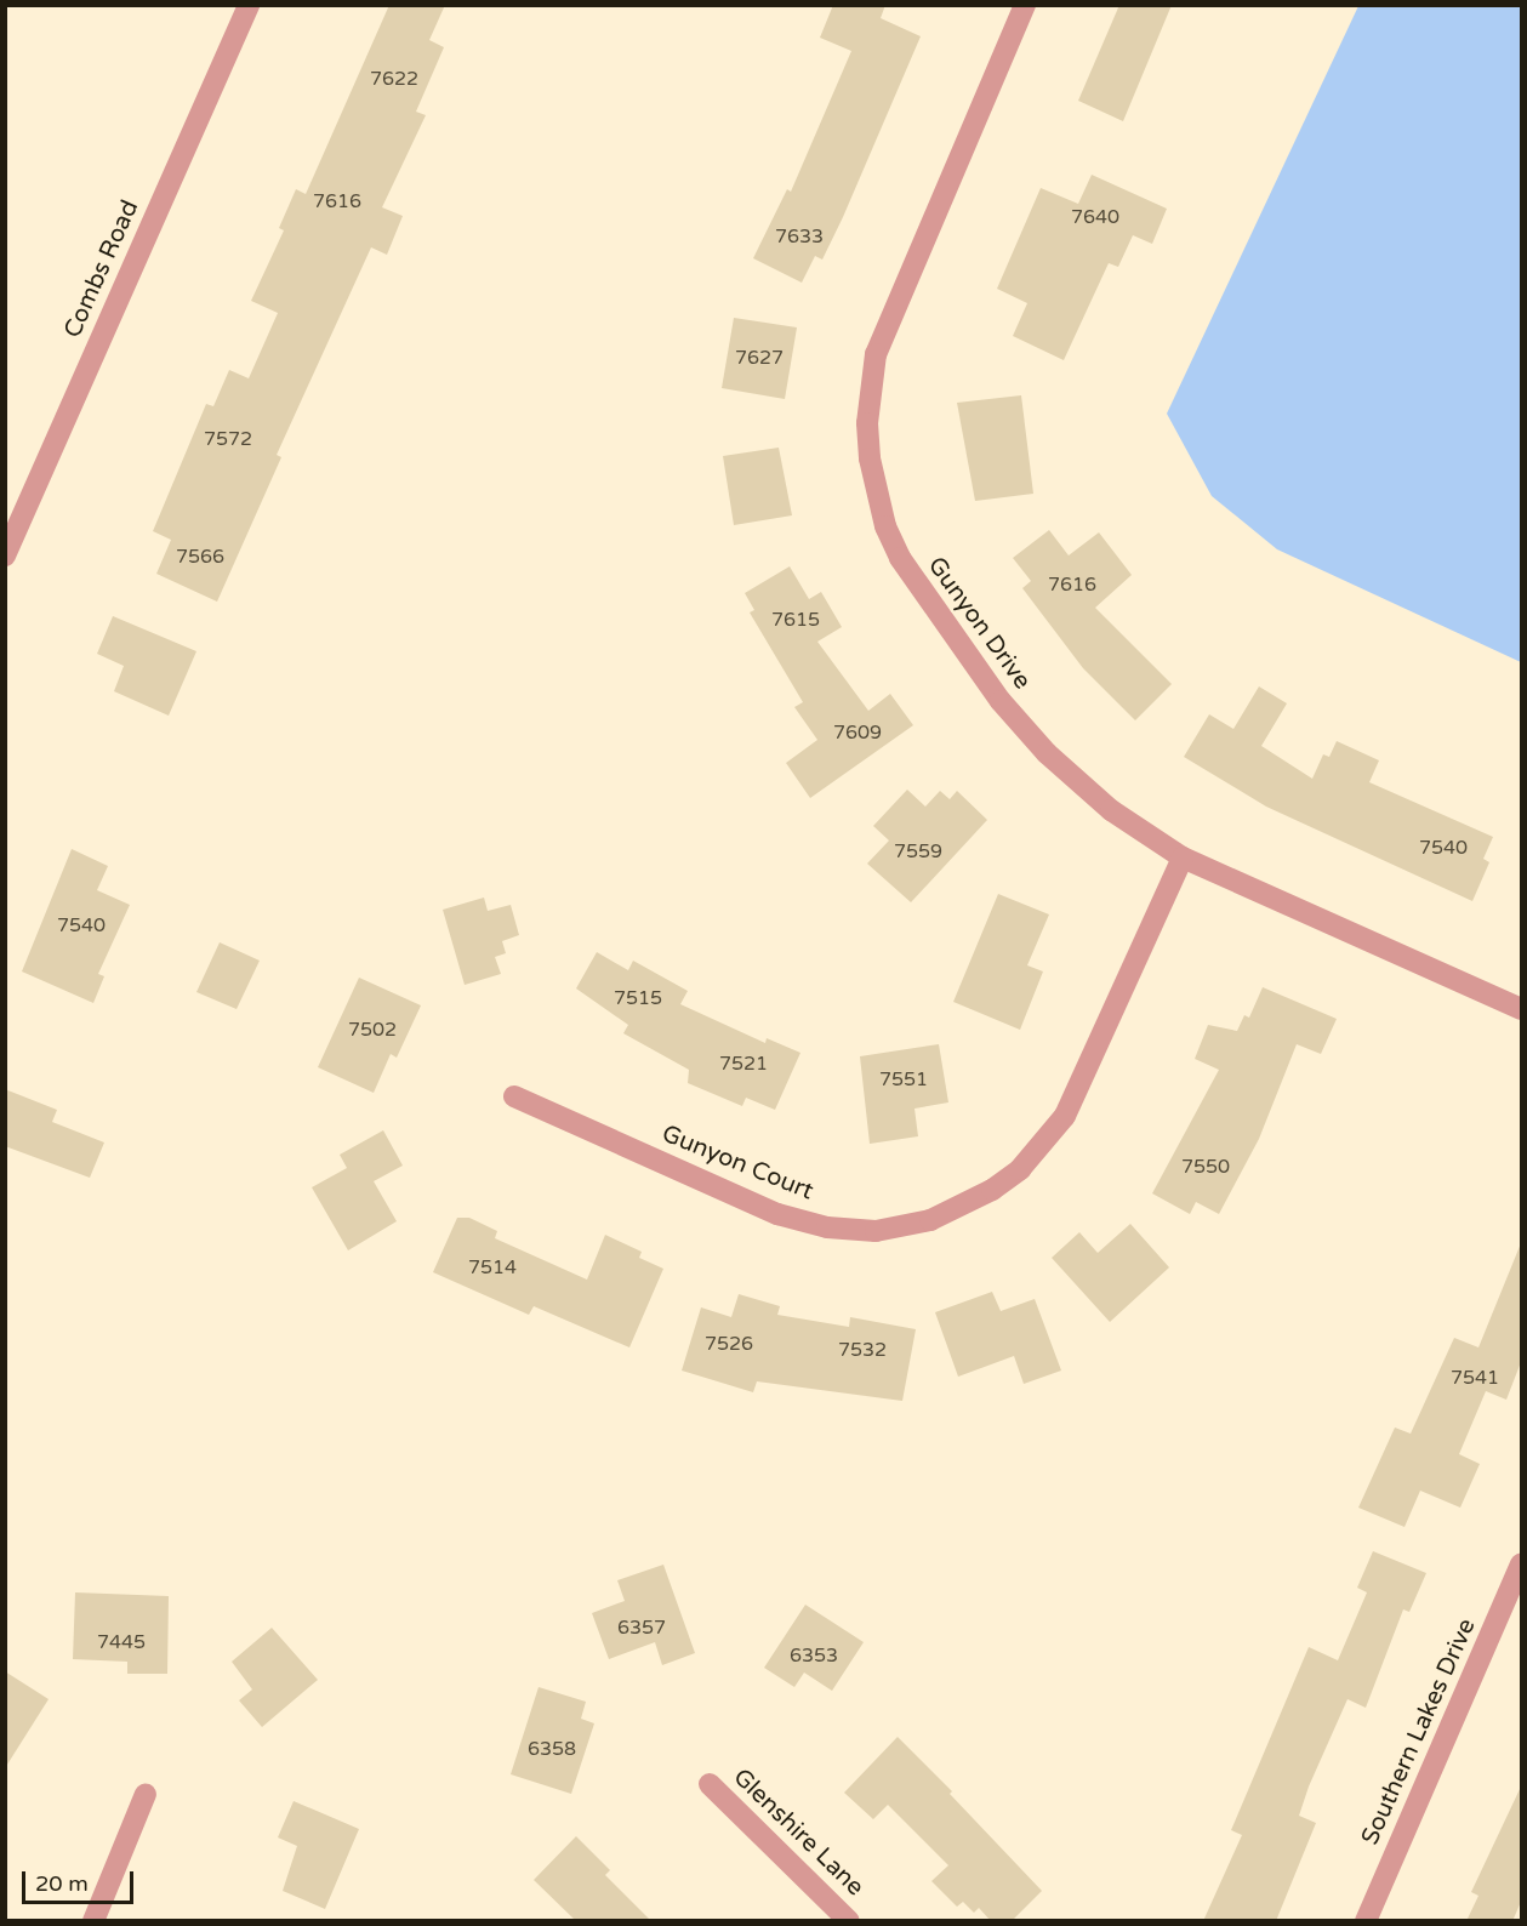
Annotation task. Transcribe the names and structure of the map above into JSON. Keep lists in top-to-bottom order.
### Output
{
  "streets": {
    "street": [
      "Combs Road",
      "Gunyon Drive",
      "Gunyon Court",
      "Southern Lakes Drive",
      "Glenshire Lane"
    ]
  },
  "crossings": [
    ["Gunyon Drive", "Gunyon Court"]
  ],
  "house_numbers": [
    "7622",
    "7616",
    "7640",
    "7633",
    "7627",
    "7572",
    "7566",
    "7616",
    "7615",
    "7609",
    "7540",
    "7559",
    "7540",
    "7515",
    "7502",
    "7521",
    "7551",
    "7550",
    "7514",
    "7526",
    "7532",
    "7541",
    "6357",
    "7445",
    "6353",
    "6358"
  ],
  "scale_bar": "20 m"
}
